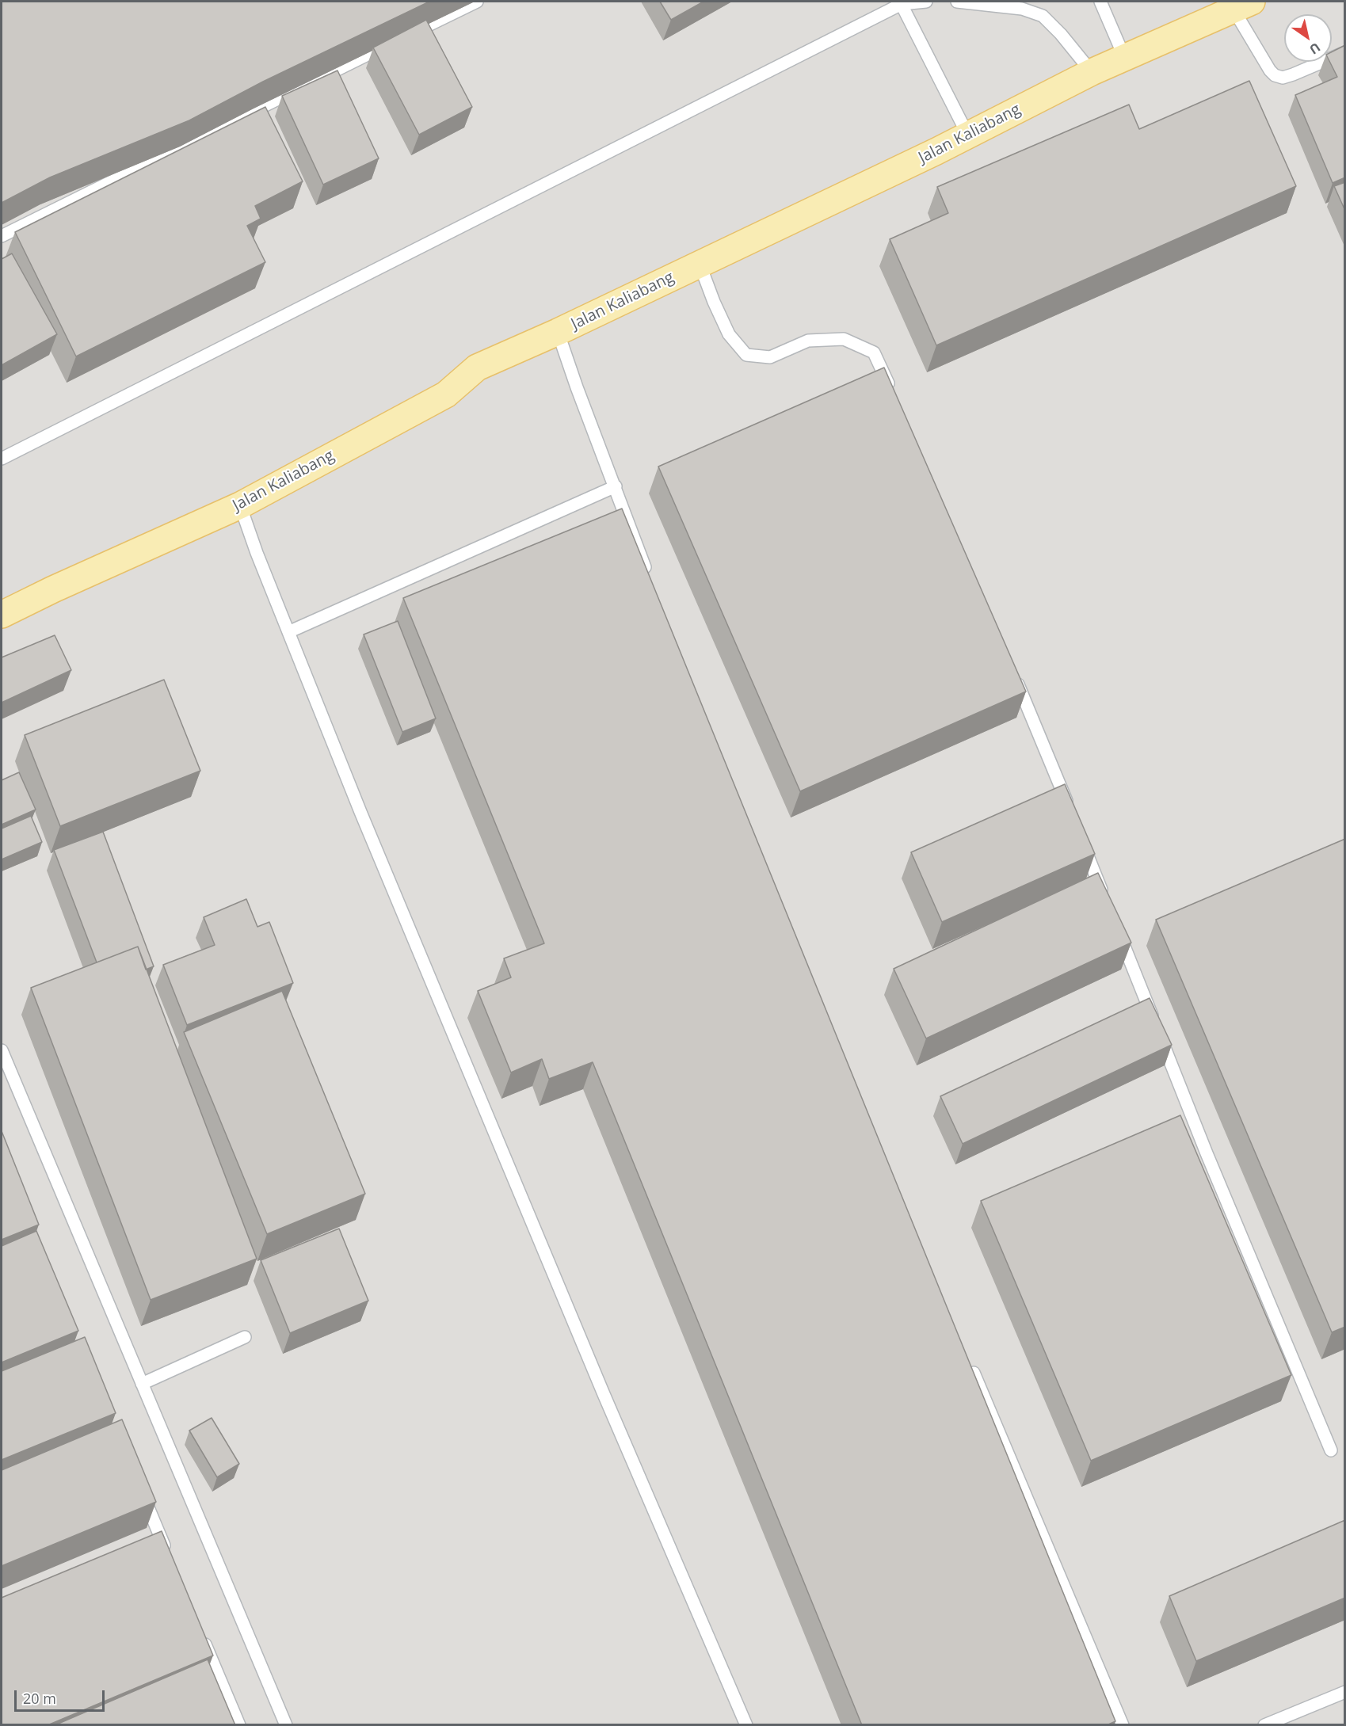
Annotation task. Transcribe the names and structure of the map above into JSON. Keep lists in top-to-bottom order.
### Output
{
  "streets": {
    "main road": ["Jalan Kaliabang"]
  },
  "scale_bar": "20 m",
  "north": "bottom right"
}
